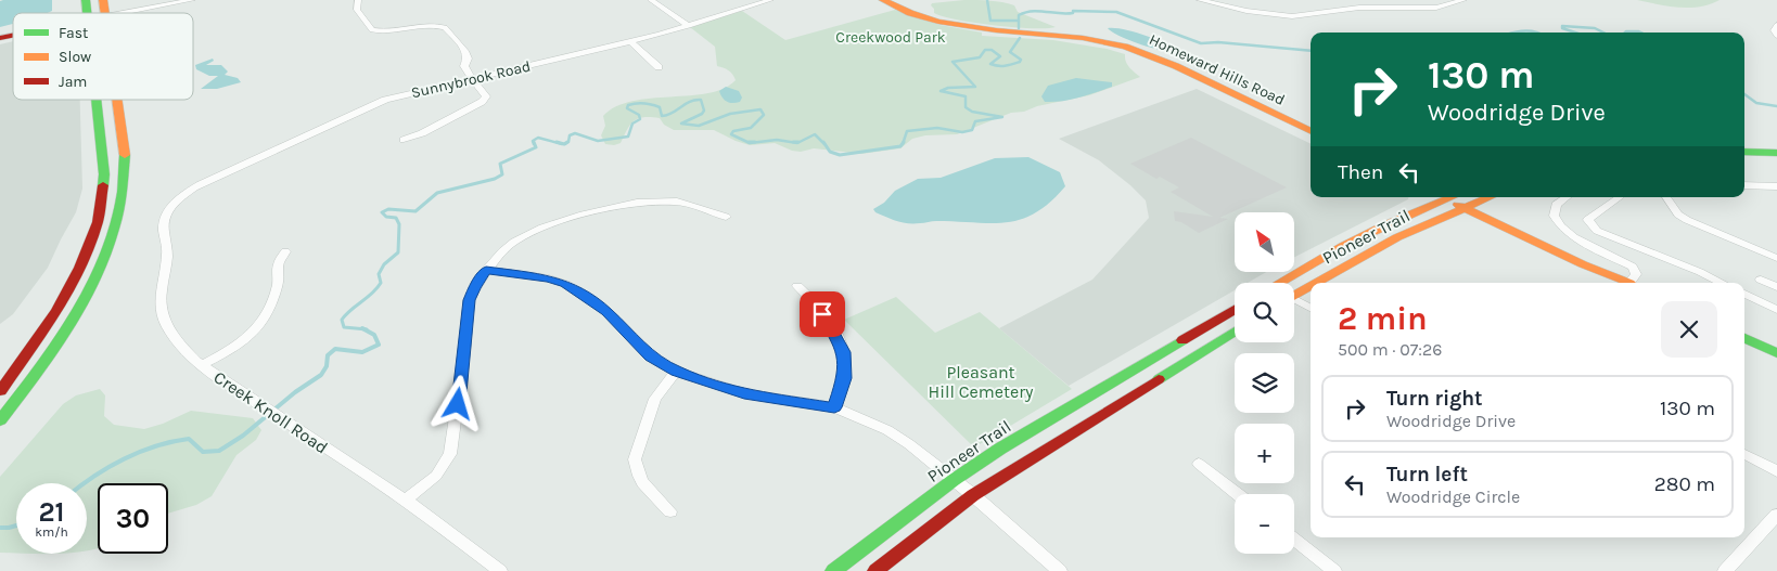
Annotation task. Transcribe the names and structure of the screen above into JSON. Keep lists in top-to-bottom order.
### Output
{
  "streets": {
    "main road": ["Homeward Hills Road", "Pioneer Trail"],
    "street": ["Sunnybrook Road", "Creek Knoll Road"]
  },
  "crossings": [
    ["Sunnybrook Road", "Creek Knoll Road"]
  ],
  "parks": ["Creekwood Park", "Pleasant Hill Cemetery"],
  "legend": ["Fast", "Slow", "Jam"],
  "north": "top left",
  "page": {
    "turn": ["130 m", "Woodridge Drive"],
    "then": "Then",
    "map_buttons": ["+", "−"],
    "heading": ["2 min", "500 m · 07:26"],
    "list": [
      {
        "name": "Turn right",
        "note": "Woodridge Drive",
        "value": "130 m"
      },
      {
        "name": "Turn left",
        "note": "Woodridge Circle",
        "value": "280 m"
      }
    ],
    "speed": "21 km/h",
    "limit": "30"
  }
}
